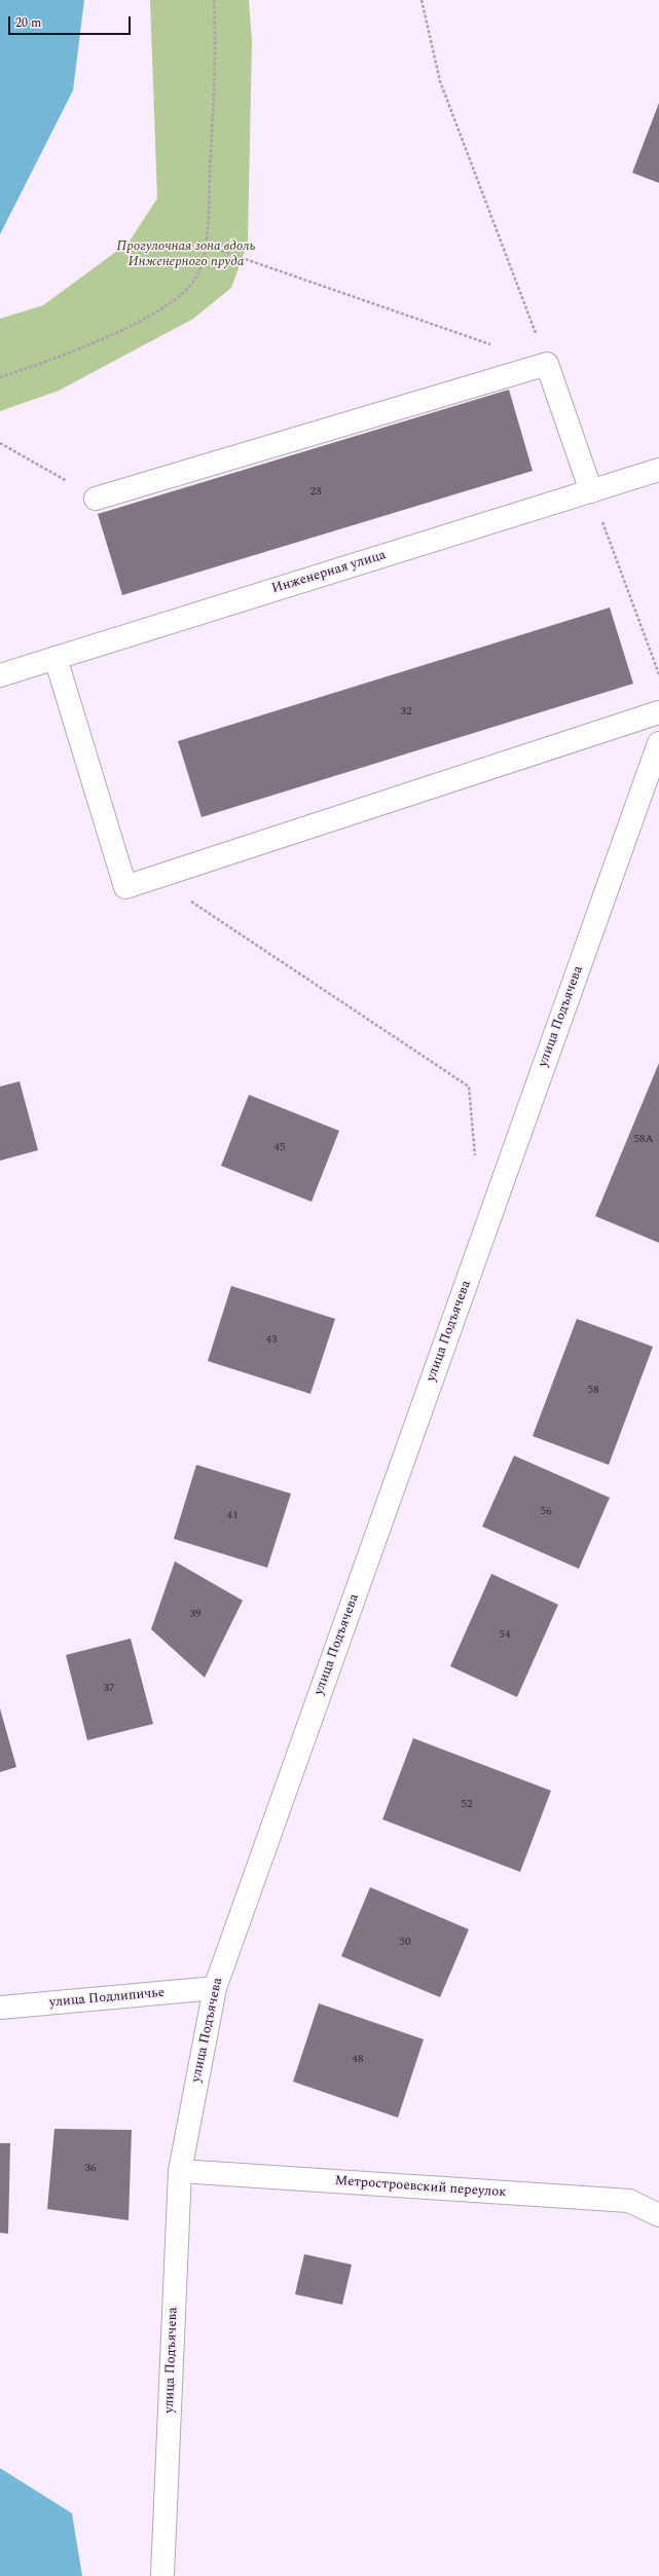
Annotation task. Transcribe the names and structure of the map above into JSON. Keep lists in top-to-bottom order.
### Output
{
  "streets": {
    "street": [
      "Инженерная улица",
      "улица Подъячева",
      "улица Подлипичье",
      "Метростроевский переулок"
    ]
  },
  "crossings": [
    ["улица Подъячева", "улица Подлипичье"],
    ["улица Подъячева", "Метростроевский переулок"]
  ],
  "parks": ["Прогулочная зона вдоль Инженерного пруда"],
  "house_numbers": [
    "23",
    "32",
    "58А",
    "45",
    "43",
    "58",
    "56",
    "41",
    "39",
    "54",
    "37",
    "52",
    "50",
    "48",
    "36"
  ],
  "scale_bar": "20 m"
}
